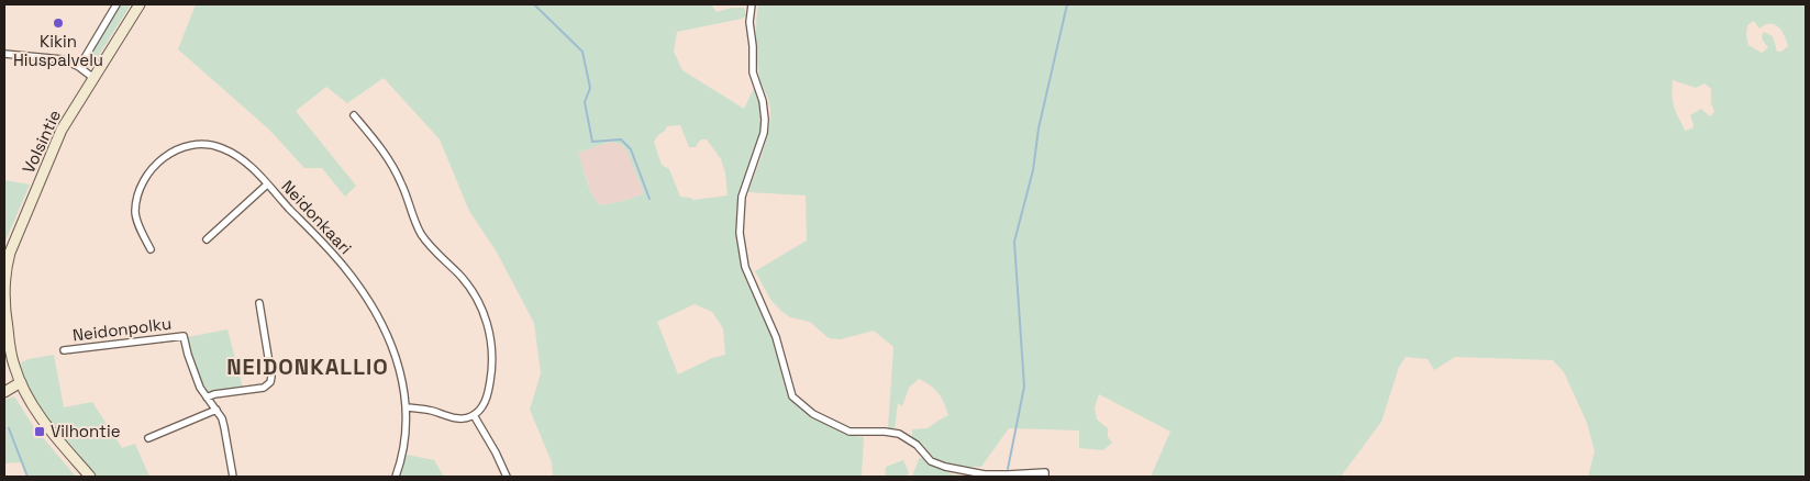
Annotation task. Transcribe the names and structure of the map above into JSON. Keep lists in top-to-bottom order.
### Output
{
  "streets": {
    "street": ["Volsintie", "Neidonkaari", "Neidonpolku"]
  },
  "districts": ["NEIDONKALLIO"],
  "places": {
    "other": ["Kikin Hiuspalvelu"],
    "transit": ["Vilhontie"]
  }
}
